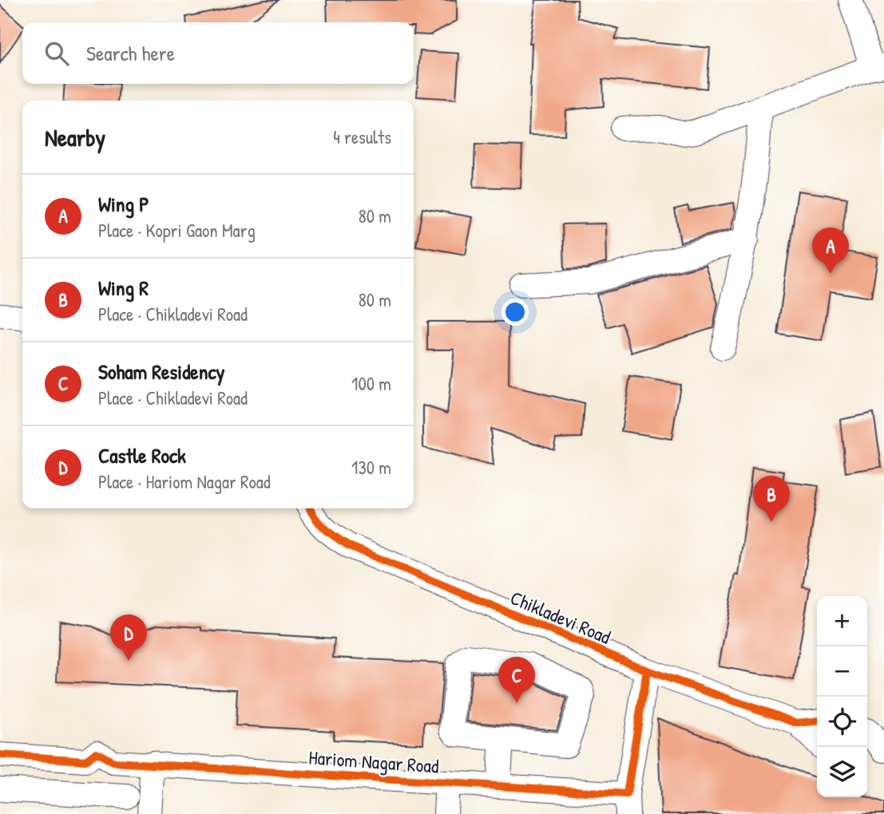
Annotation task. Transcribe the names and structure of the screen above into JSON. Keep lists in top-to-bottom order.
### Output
{
  "streets": {
    "street": ["Chikladevi Road", "Hariom Nagar Road"]
  },
  "crossings": [
    ["Chikladevi Road", "Hariom Nagar Road"]
  ],
  "page": {
    "search": "Search here",
    "heading": ["Nearby", "4 results"],
    "list": [
      {
        "mark": "A",
        "name": "Wing P",
        "note": "Place · Kopri Gaon Marg",
        "value": "80 m"
      },
      {
        "mark": "B",
        "name": "Wing R",
        "note": "Place · Chikladevi Road",
        "value": "80 m"
      },
      {
        "mark": "C",
        "name": "Soham Residency",
        "note": "Place · Chikladevi Road",
        "value": "100 m"
      },
      {
        "mark": "D",
        "name": "Castle Rock",
        "note": "Place · Hariom Nagar Road",
        "value": "130 m"
      }
    ],
    "pins": [
      "A",
      "B",
      "D",
      "C"
    ],
    "map_buttons": ["+", "−"]
  }
}
